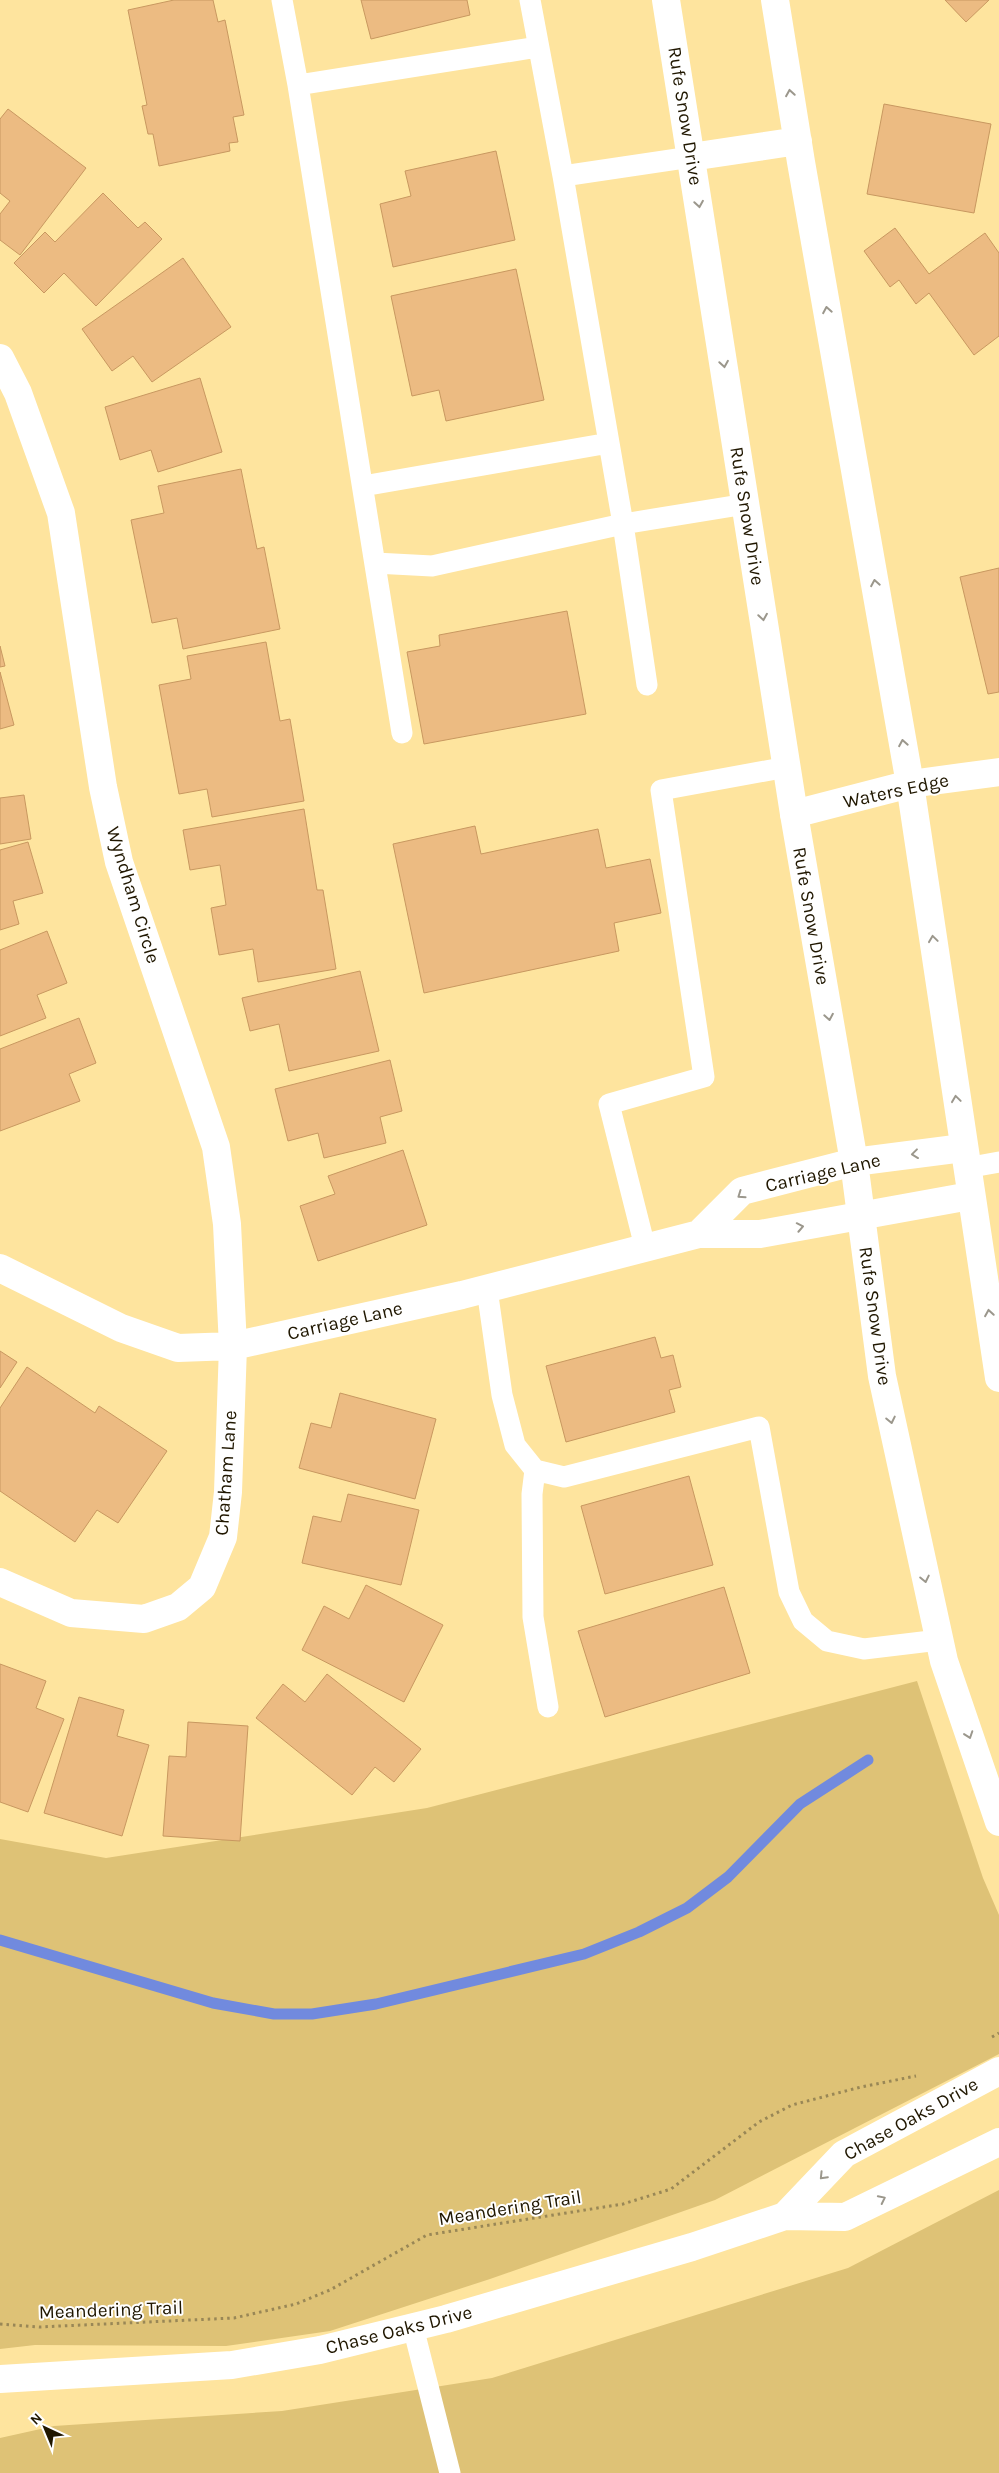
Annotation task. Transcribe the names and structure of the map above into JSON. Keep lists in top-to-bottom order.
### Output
{
  "streets": {
    "street": [
      "Rufe Snow Drive",
      "Waters Edge",
      "Wyndham Circle",
      "Carriage Lane",
      "Chatham Lane",
      "Chase Oaks Drive"
    ],
    "path": ["Meandering Trail"]
  },
  "crossings": [
    ["Rufe Snow Drive", "Waters Edge"],
    ["Rufe Snow Drive", "Carriage Lane"],
    ["Wyndham Circle", "Carriage Lane"],
    ["Wyndham Circle", "Chatham Lane"],
    ["Carriage Lane", "Chatham Lane"]
  ],
  "north": "top left"
}
